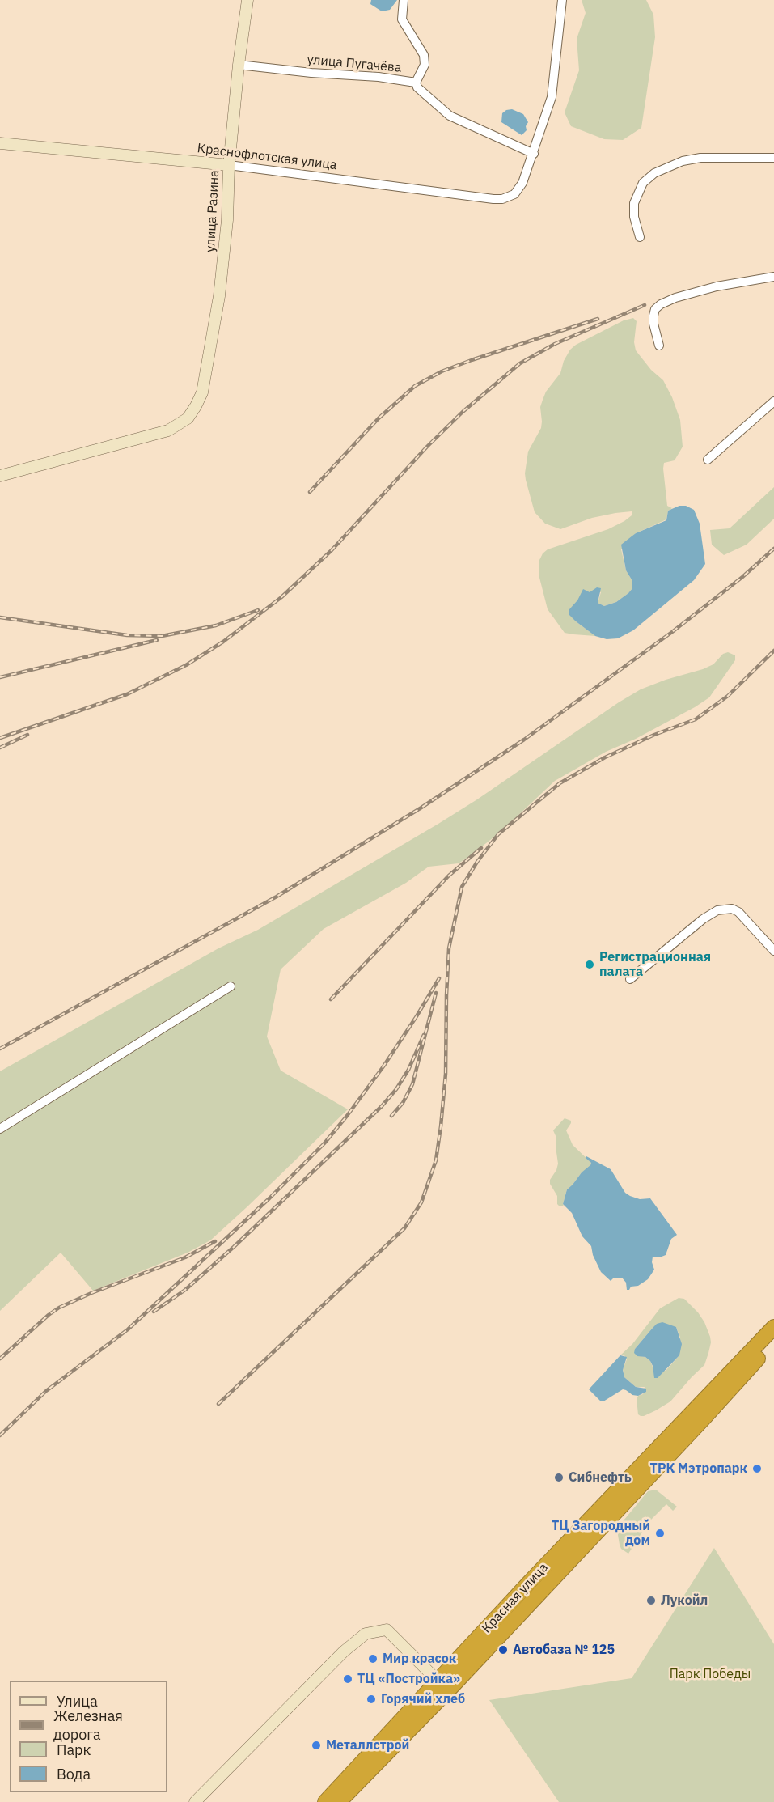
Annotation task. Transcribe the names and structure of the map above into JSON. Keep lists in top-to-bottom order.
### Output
{
  "streets": {
    "highway": ["Красная улица"],
    "street": ["улица Пугачёва", "Краснофлотская улица", "улица Разина"]
  },
  "crossings": [
    ["улица Пугачёва", "Краснофлотская улица"],
    ["улица Пугачёва", "улица Разина"],
    ["Краснофлотская улица", "улица Разина"]
  ],
  "parks": ["Парк Победы"],
  "places": [
    "Регистрационная палата",
    "ТРК Мэтропарк",
    "Сибнефть",
    "ТЦ Загородный дом",
    "Лукойл",
    "Автобаза № 125",
    "Мир красок",
    "ТЦ «Постройка»",
    "Горячий хлеб",
    "Металлстрой"
  ],
  "legend": [
    "Улица",
    "Железная дорога",
    "Парк",
    "Вода"
  ]
}
